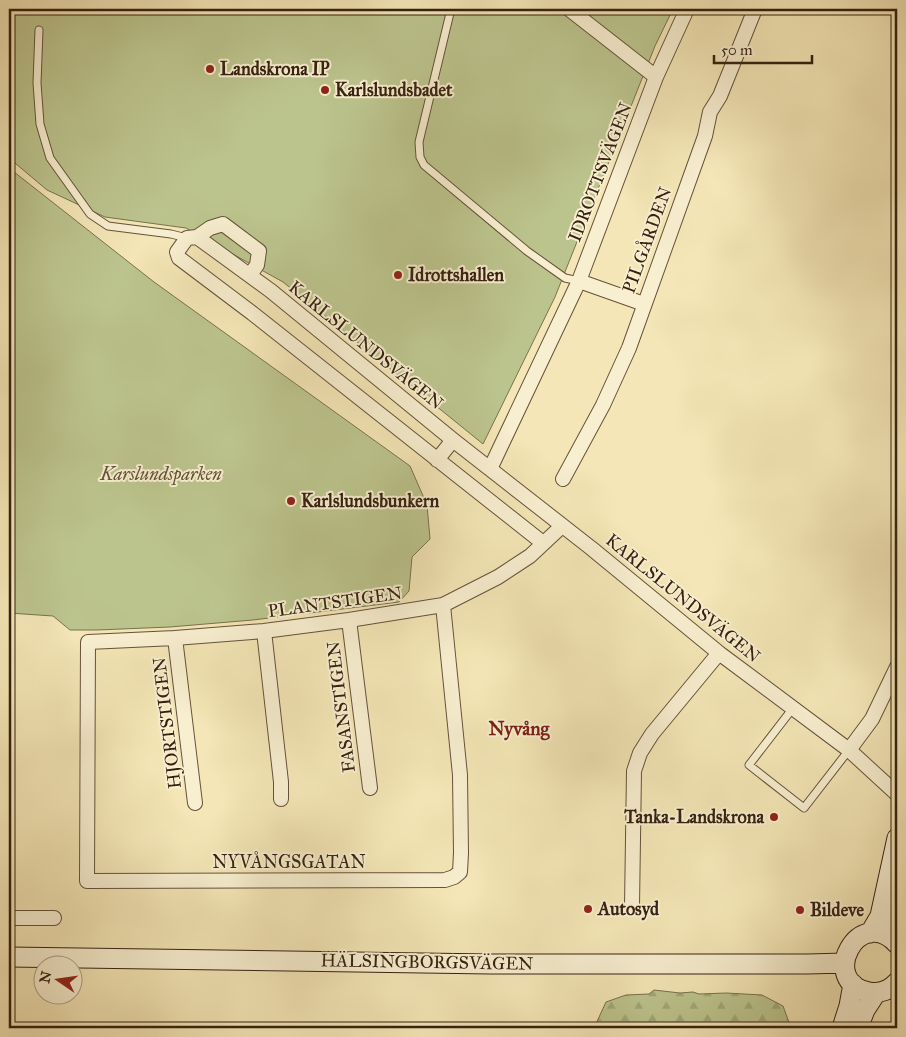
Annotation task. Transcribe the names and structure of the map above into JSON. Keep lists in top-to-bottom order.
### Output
{
  "streets": {
    "main road": ["HÄLSINGBORGSVÄGEN"],
    "street": [
      "IDROTTSVÄGEN",
      "PILGÅRDEN",
      "KARLSLUNDSVÄGEN",
      "PLANTSTIGEN",
      "FASANSTIGEN",
      "HJORTSTIGEN",
      "NYVÅNGSGATAN"
    ]
  },
  "crossings": [
    ["IDROTTSVÄGEN", "KARLSLUNDSVÄGEN"],
    ["KARLSLUNDSVÄGEN", "PLANTSTIGEN"],
    ["PLANTSTIGEN", "FASANSTIGEN"],
    ["PLANTSTIGEN", "HJORTSTIGEN"],
    ["PLANTSTIGEN", "NYVÅNGSGATAN"]
  ],
  "districts": ["Nyvång"],
  "parks": ["Karslundsparken"],
  "places": [
    "Landskrona IP",
    "Karlslundsbadet",
    "Idrottshallen",
    "Karlslundsbunkern",
    "Tanka-Landskrona",
    "Autosyd",
    "Bildeve"
  ],
  "scale_bar": "50 m",
  "north": "left"
}
